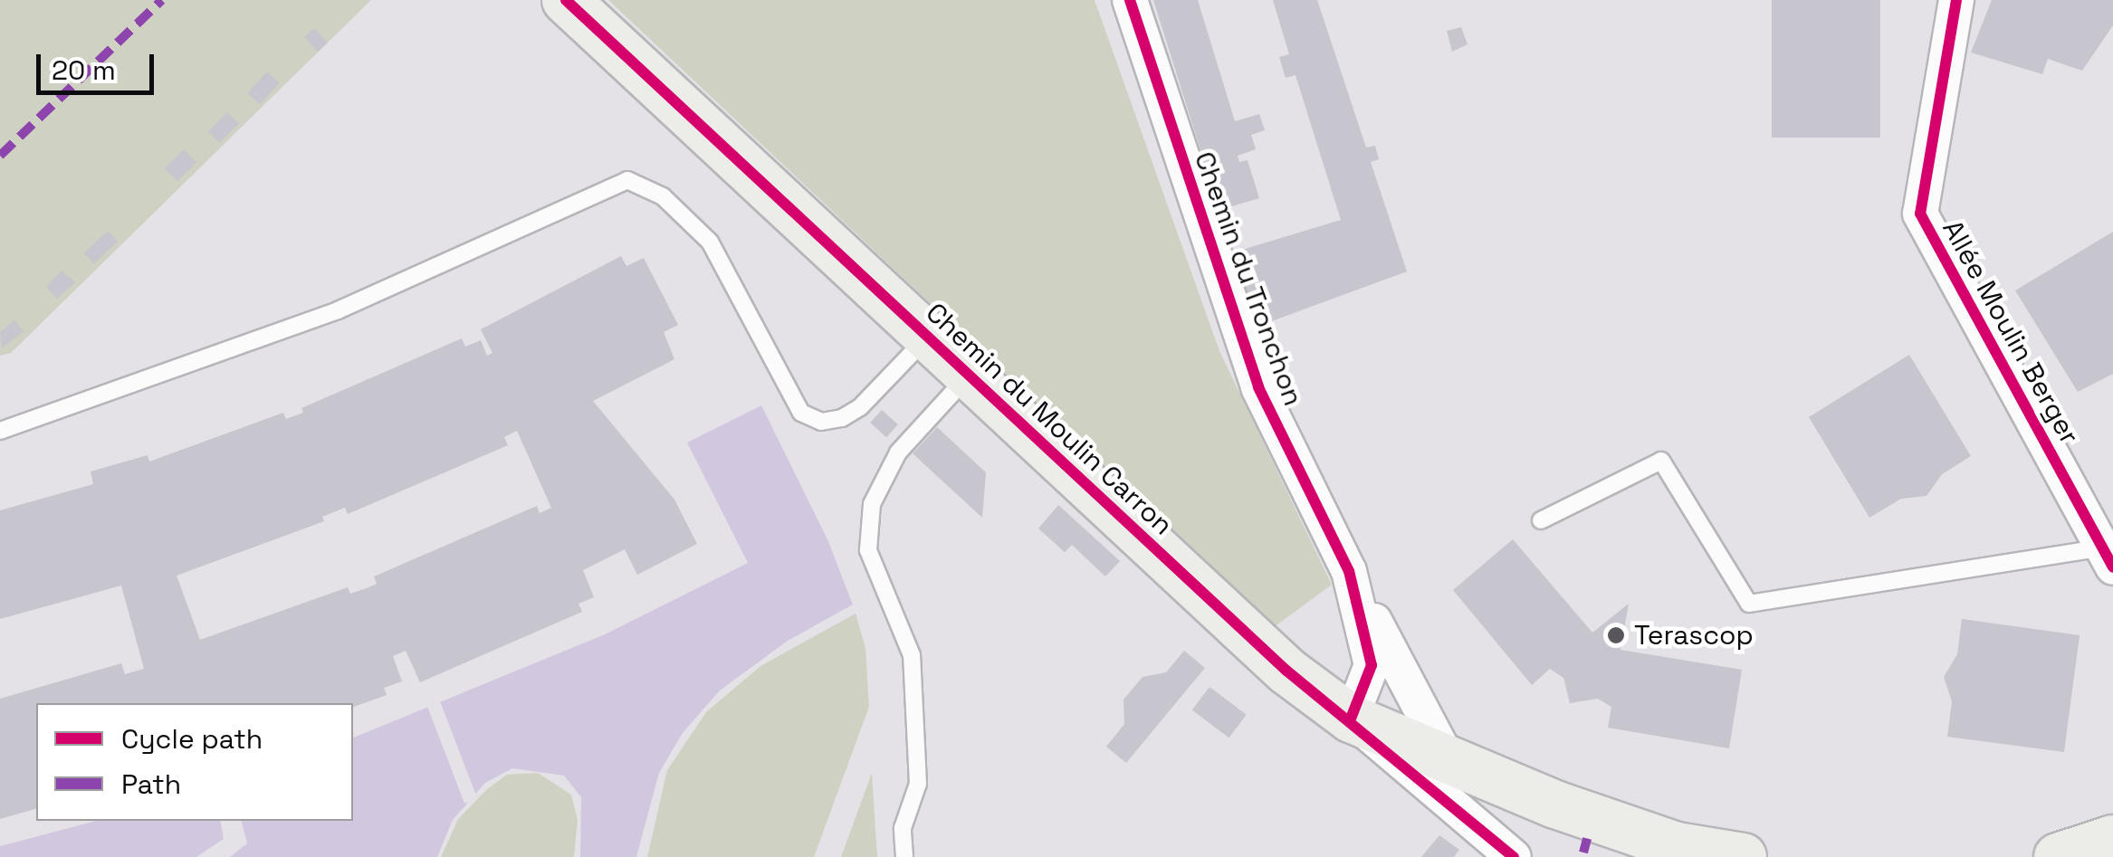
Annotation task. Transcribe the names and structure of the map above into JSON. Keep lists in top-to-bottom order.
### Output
{
  "streets": {
    "street": ["Chemin du Tronchon", "Allée Moulin Berger", "Chemin du Moulin Carron"]
  },
  "crossings": [
    ["Chemin du Tronchon", "Chemin du Moulin Carron"]
  ],
  "places": ["Terascop"],
  "legend": ["Cycle path", "Path"],
  "scale_bar": "20 m"
}
